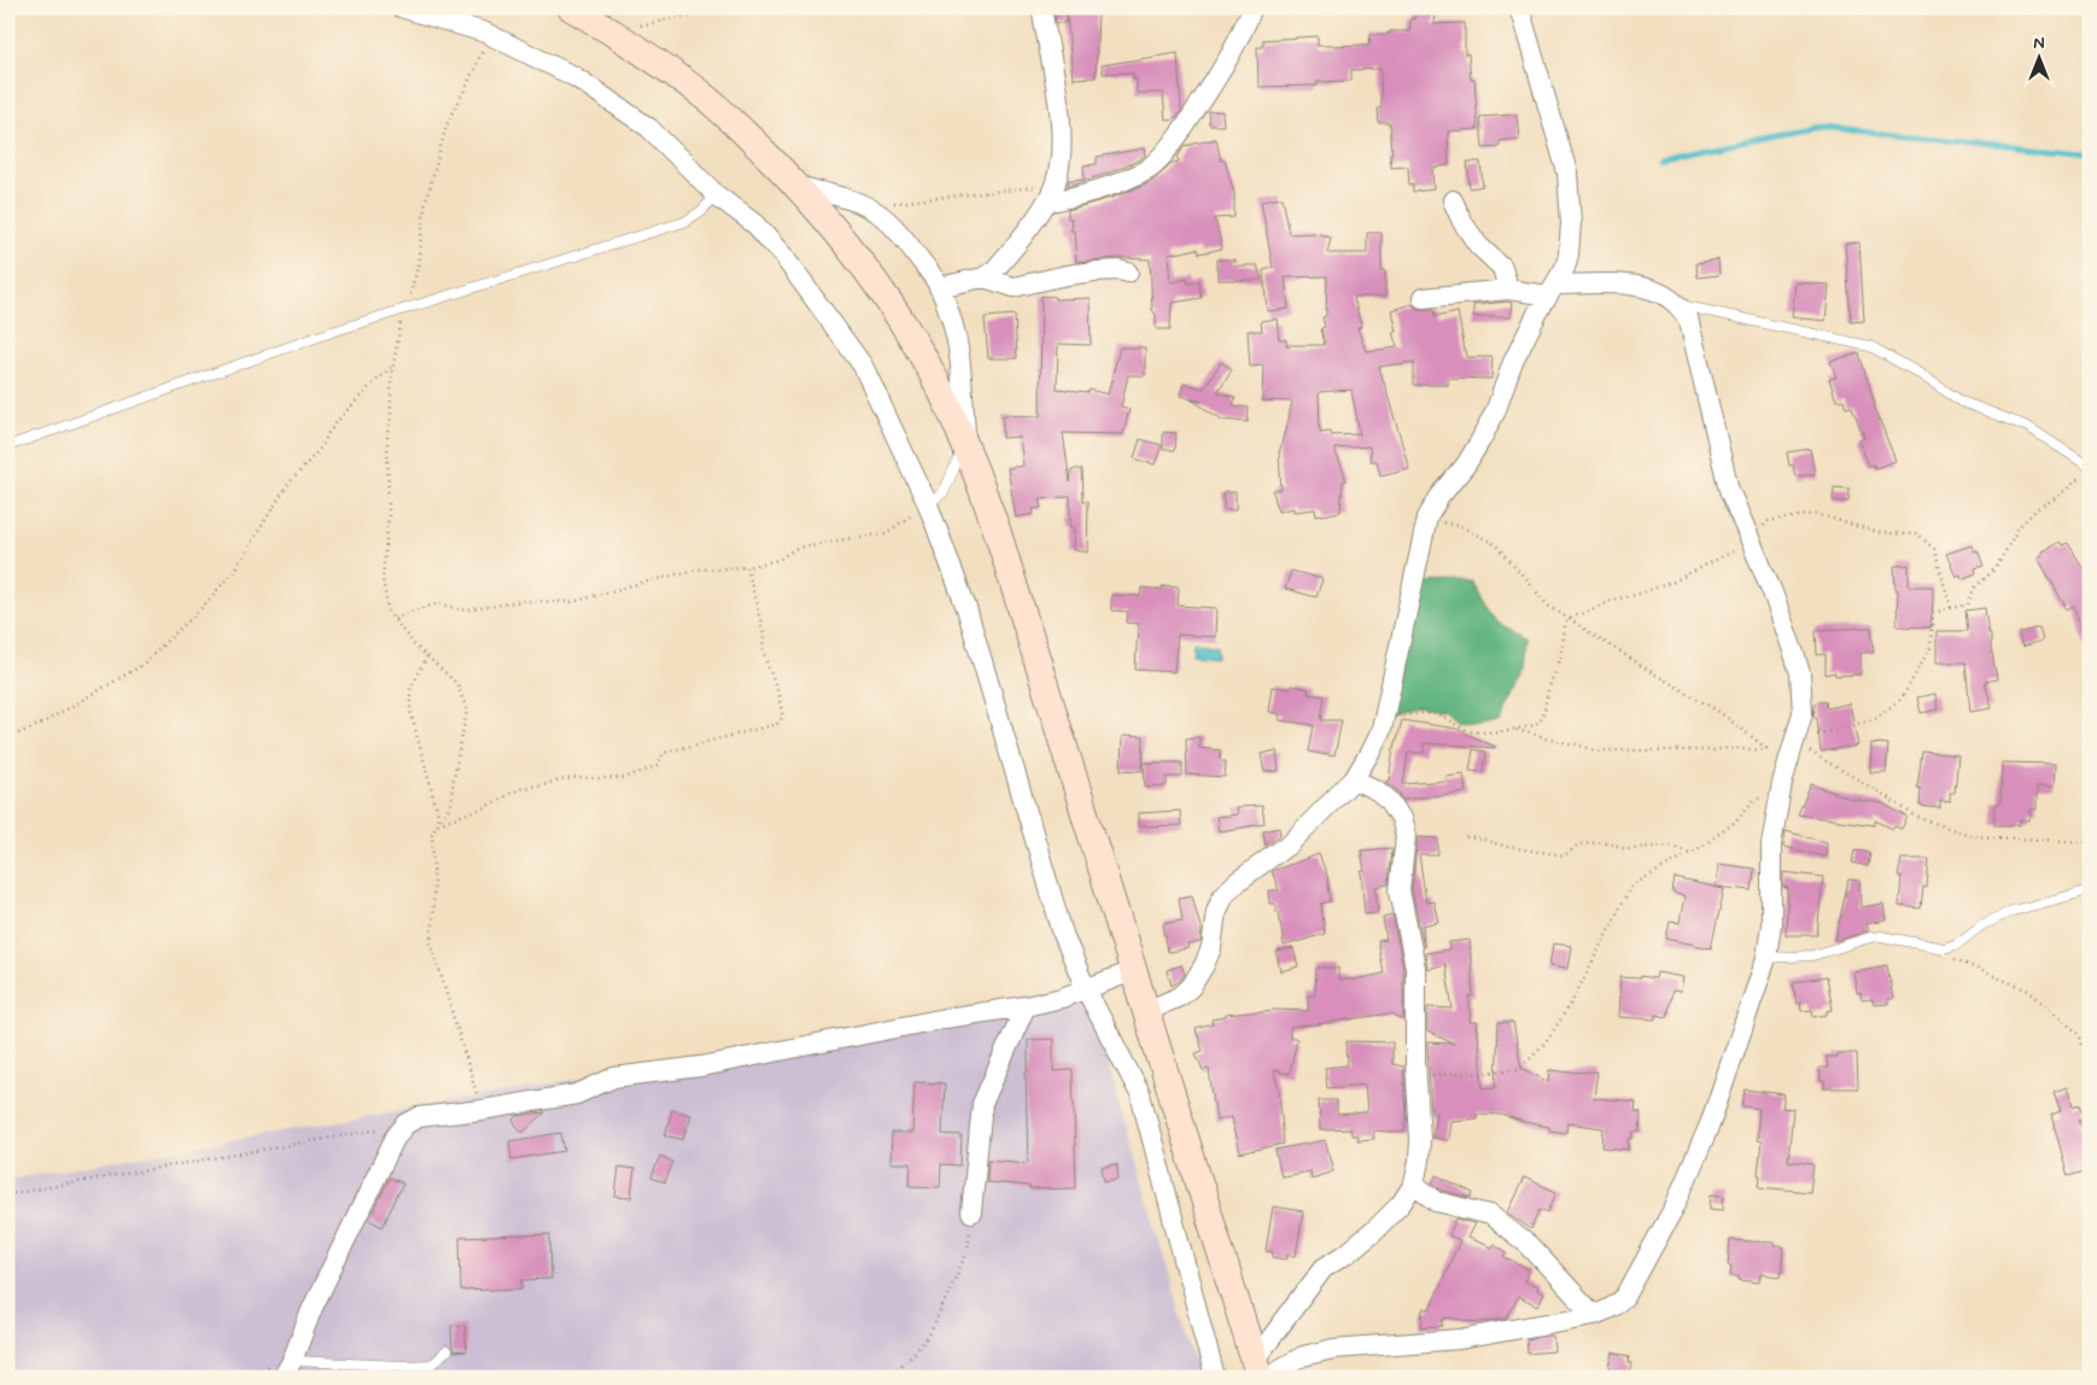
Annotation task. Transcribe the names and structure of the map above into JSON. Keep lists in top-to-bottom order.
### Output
{
  "north": "top"
}
